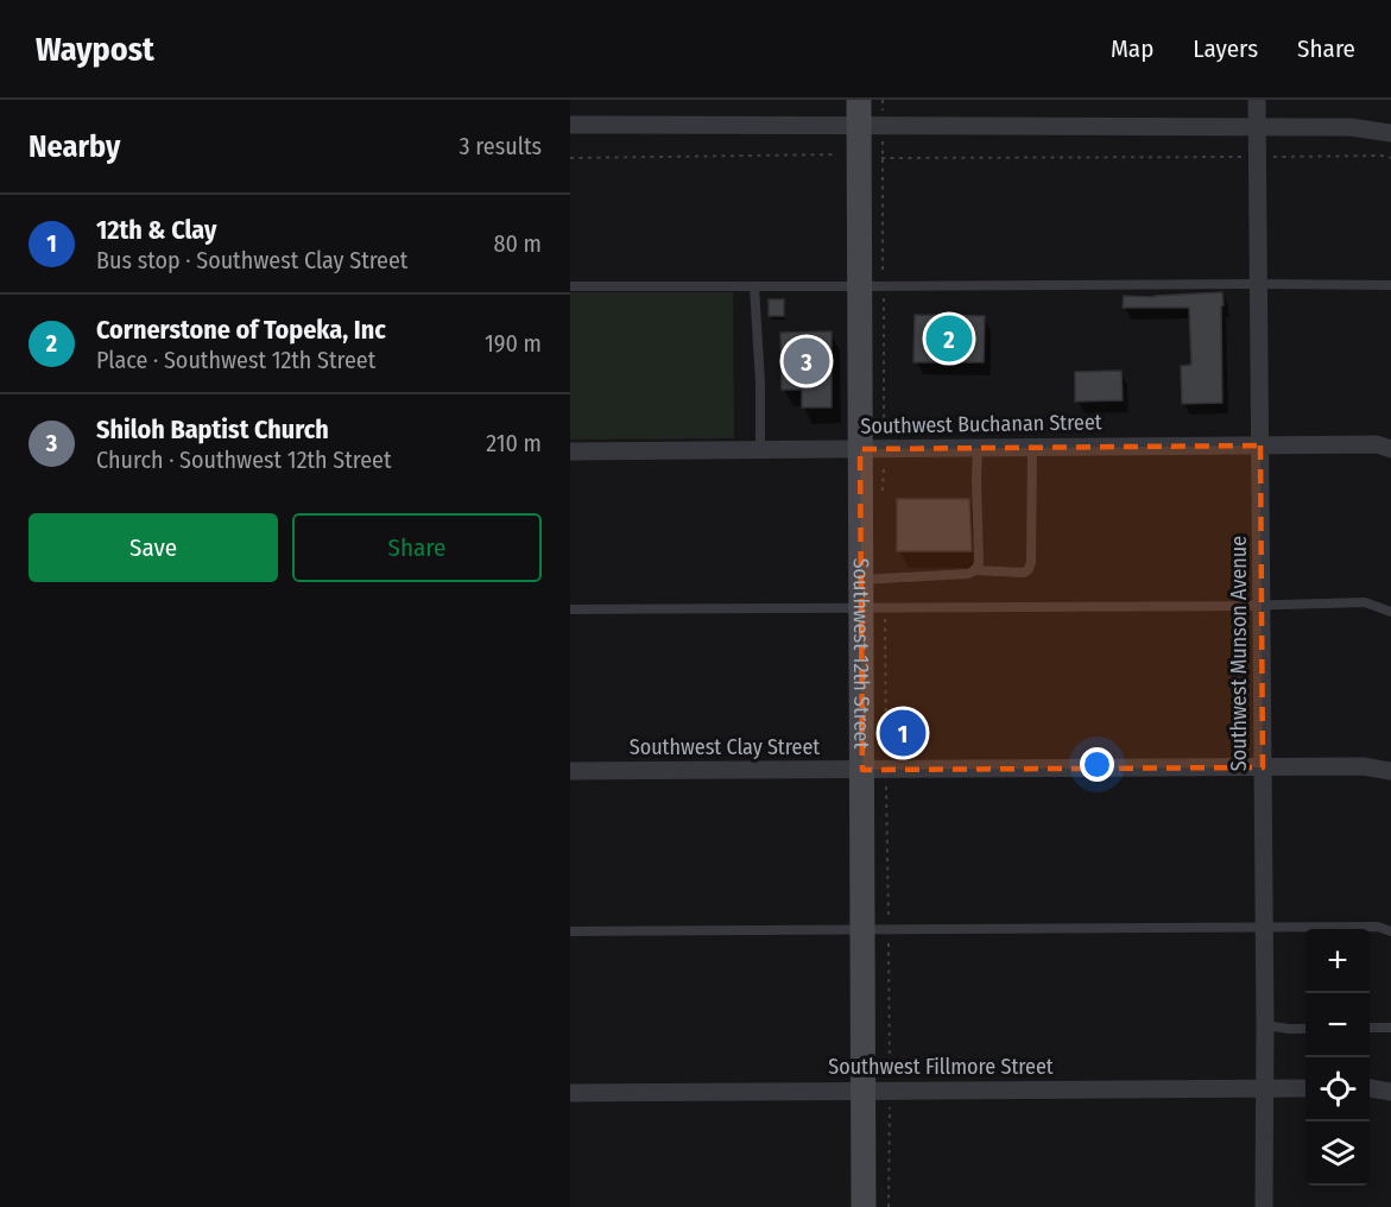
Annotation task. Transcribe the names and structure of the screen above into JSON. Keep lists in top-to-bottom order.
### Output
{
  "streets": {
    "main road": ["Southwest 12th Street"],
    "street": [
      "Southwest Buchanan Street",
      "Southwest Munson Avenue",
      "Southwest Clay Street",
      "Southwest Fillmore Street"
    ]
  },
  "crossings": [
    ["Southwest Buchanan Street", "Southwest 12th Street"],
    ["Southwest Buchanan Street", "Southwest Munson Avenue"],
    ["Southwest 12th Street", "Southwest Clay Street"],
    ["Southwest 12th Street", "Southwest Fillmore Street"],
    ["Southwest Munson Avenue", "Southwest Clay Street"],
    ["Southwest Munson Avenue", "Southwest Fillmore Street"]
  ],
  "page": {
    "header": "Waypost",
    "nav": ["Map", "Layers", "Share"],
    "heading": ["Nearby", "3 results"],
    "list": [
      {
        "mark": "1",
        "name": "12th & Clay",
        "note": "Bus stop · Southwest Clay Street",
        "value": "80 m"
      },
      {
        "mark": "2",
        "name": "Cornerstone of Topeka, Inc",
        "note": "Place · Southwest 12th Street",
        "value": "190 m"
      },
      {
        "mark": "3",
        "name": "Shiloh Baptist Church",
        "note": "Church · Southwest 12th Street",
        "value": "210 m"
      }
    ],
    "pins": ["2", "3", "1"],
    "buttons": ["Save", "Share"],
    "map_buttons": ["+", "−"]
  }
}
